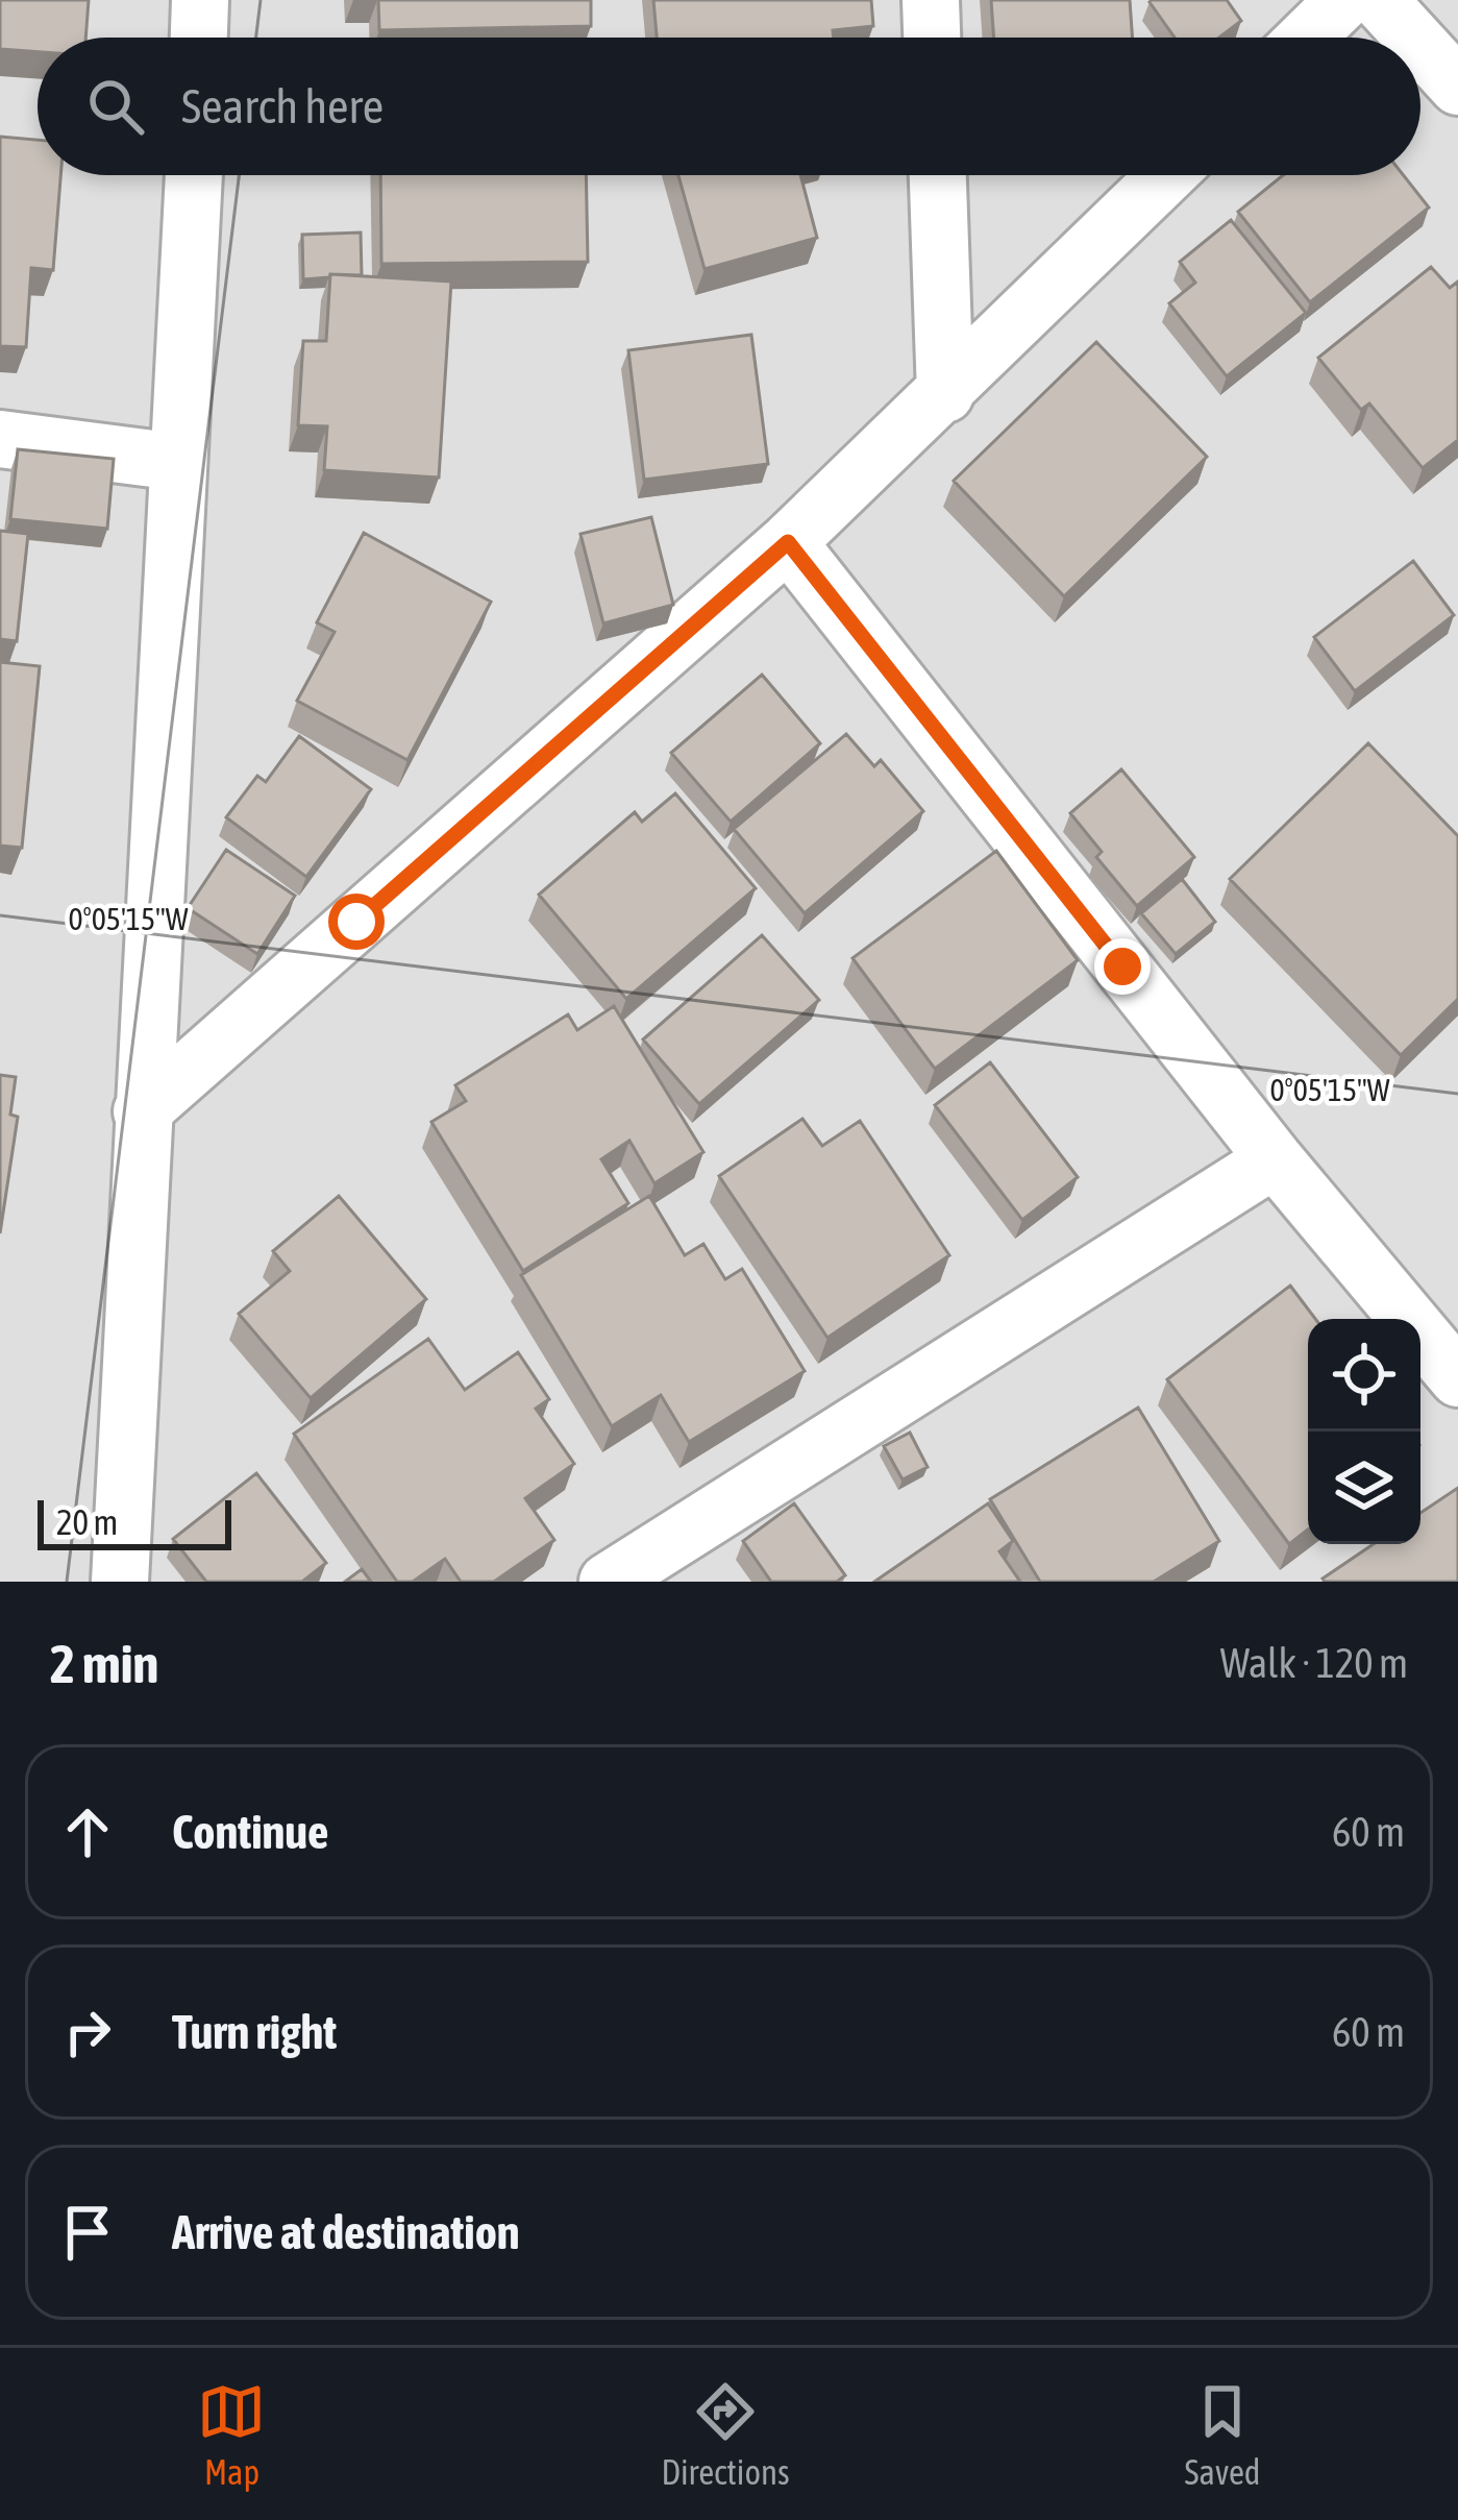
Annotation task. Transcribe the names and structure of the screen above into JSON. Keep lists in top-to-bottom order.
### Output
{
  "scale_bar": "20 m",
  "page": {
    "search": "Search here",
    "scale": "20 m",
    "heading": ["2 min", "Walk · 120 m"],
    "list": [
      ["Continue", "60 m"],
      ["Turn right", "60 m"],
      "Arrive at destination"
    ],
    "nav": ["Map", "Directions", "Saved"]
  },
  "coordinates": ["0°05'15\"W"]
}
